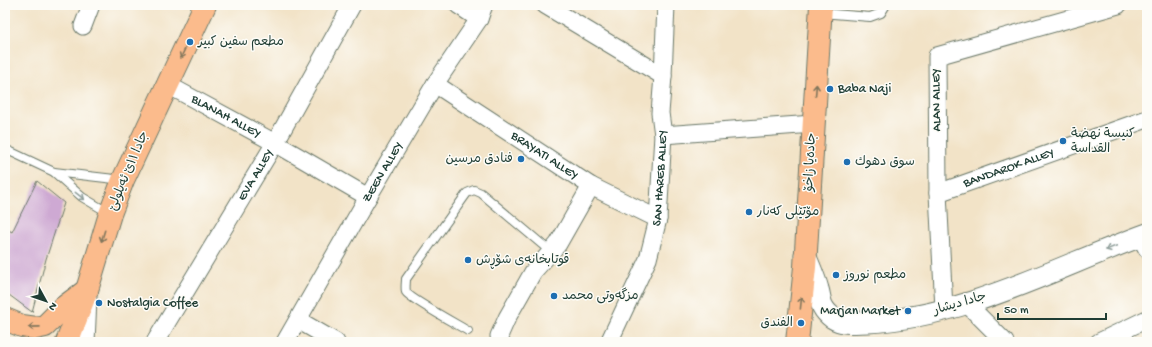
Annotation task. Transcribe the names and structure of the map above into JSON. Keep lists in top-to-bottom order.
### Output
{
  "streets": {
    "main road": ["جادەیا زاخۆ", "جادا ١١ێ ئه‌یلولێ"],
    "street": [
      "ALAN ALLEY",
      "BLANAH ALLEY",
      "BRAYATI ALLEY",
      "BANDAROK ALLEY",
      "ZEEN ALLEY",
      "EVA ALLEY",
      "SAN HAREB ALLEY",
      "جادا دیشار"
    ]
  },
  "crossings": [
    ["ALAN ALLEY", "BANDAROK ALLEY"],
    ["ALAN ALLEY", "جادا دیشار"],
    ["BLANAH ALLEY", "جادا ١١ێ ئه‌یلولێ"],
    ["BLANAH ALLEY", "ZEEN ALLEY"],
    ["BLANAH ALLEY", "EVA ALLEY"],
    ["BRAYATI ALLEY", "ZEEN ALLEY"],
    ["BRAYATI ALLEY", "SAN HAREB ALLEY"],
    ["جادەیا زاخۆ", "جادا دیشار"]
  ],
  "one_way": ["جادەیا زاخۆ", "جادا ١١ێ ئه‌یلولێ", "جادا دیشار"],
  "places": [
    "مطعم سفين كبير",
    "Baba Naji",
    "كنيسة نهضة القداسة",
    "فنادق مرسين",
    "سوق دهوك",
    "مۆتێلی کەنار",
    "قوتابخانەی شۆڕش",
    "مطعم نوروز",
    "مزگەوتی محمد",
    "Nostalgia Coffee",
    "Marjan Market",
    "الفندق"
  ],
  "scale_bar": "50 m",
  "north": "bottom right"
}
